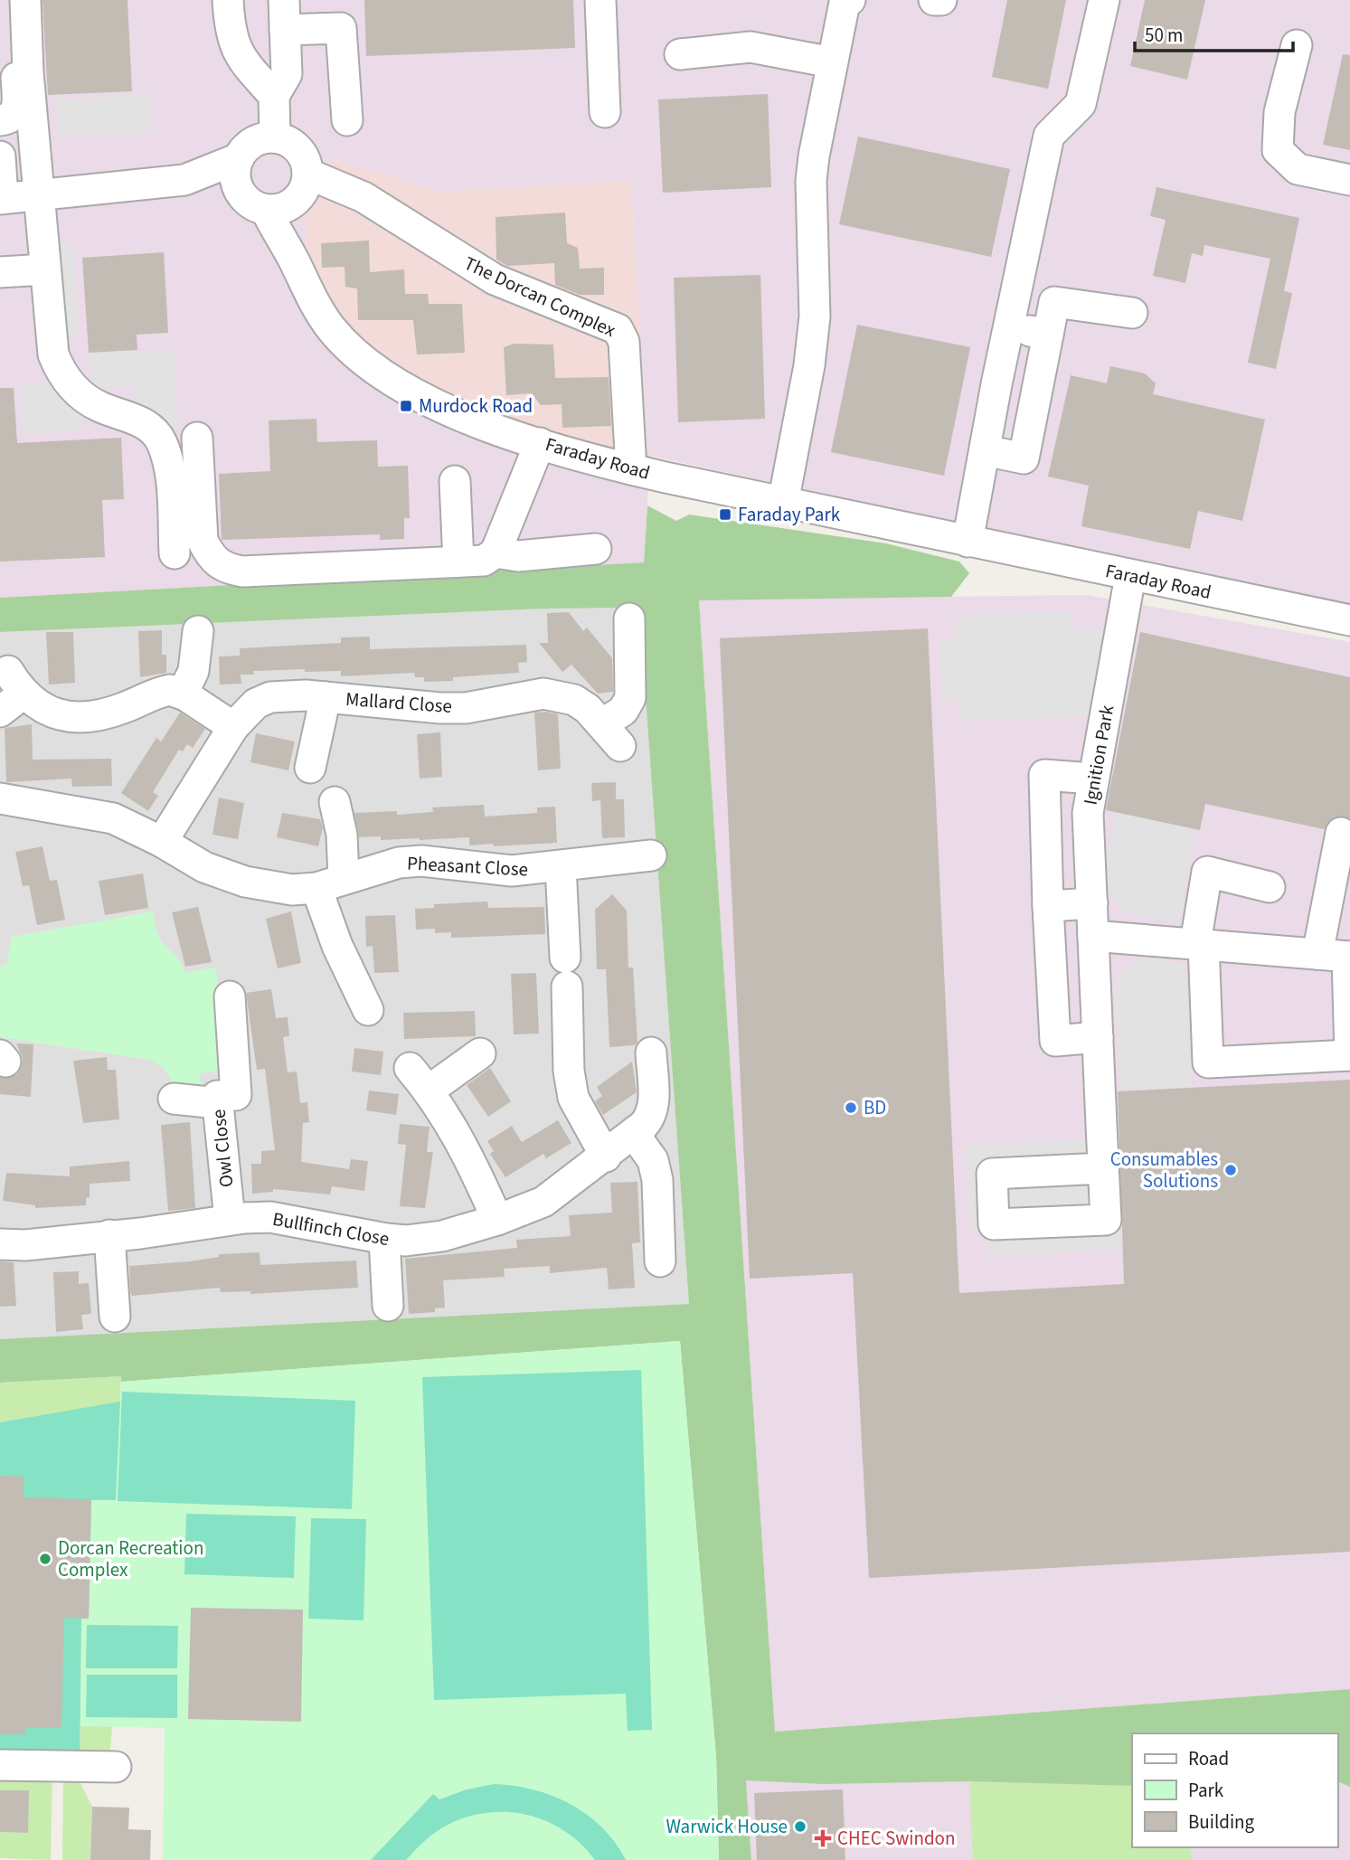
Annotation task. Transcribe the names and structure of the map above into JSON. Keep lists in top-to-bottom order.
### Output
{
  "streets": {
    "street": [
      "The Dorcan Complex",
      "Faraday Road",
      "Mallard Close",
      "Ignition Park",
      "Pheasant Close",
      "Owl Close",
      "Bullfinch Close"
    ]
  },
  "crossings": [
    ["The Dorcan Complex", "Faraday Road"],
    ["Faraday Road", "Ignition Park"],
    ["Mallard Close", "Pheasant Close"],
    ["Owl Close", "Bullfinch Close"]
  ],
  "places": {
    "transit": ["Murdock Road", "Faraday Park"],
    "other": [
      "BD",
      "Consumables Solutions",
      "Dorcan Recreation Complex",
      "Warwick House"
    ],
    "health": ["CHEC Swindon"]
  },
  "legend": ["Road", "Park", "Building"],
  "scale_bar": "50 m"
}
